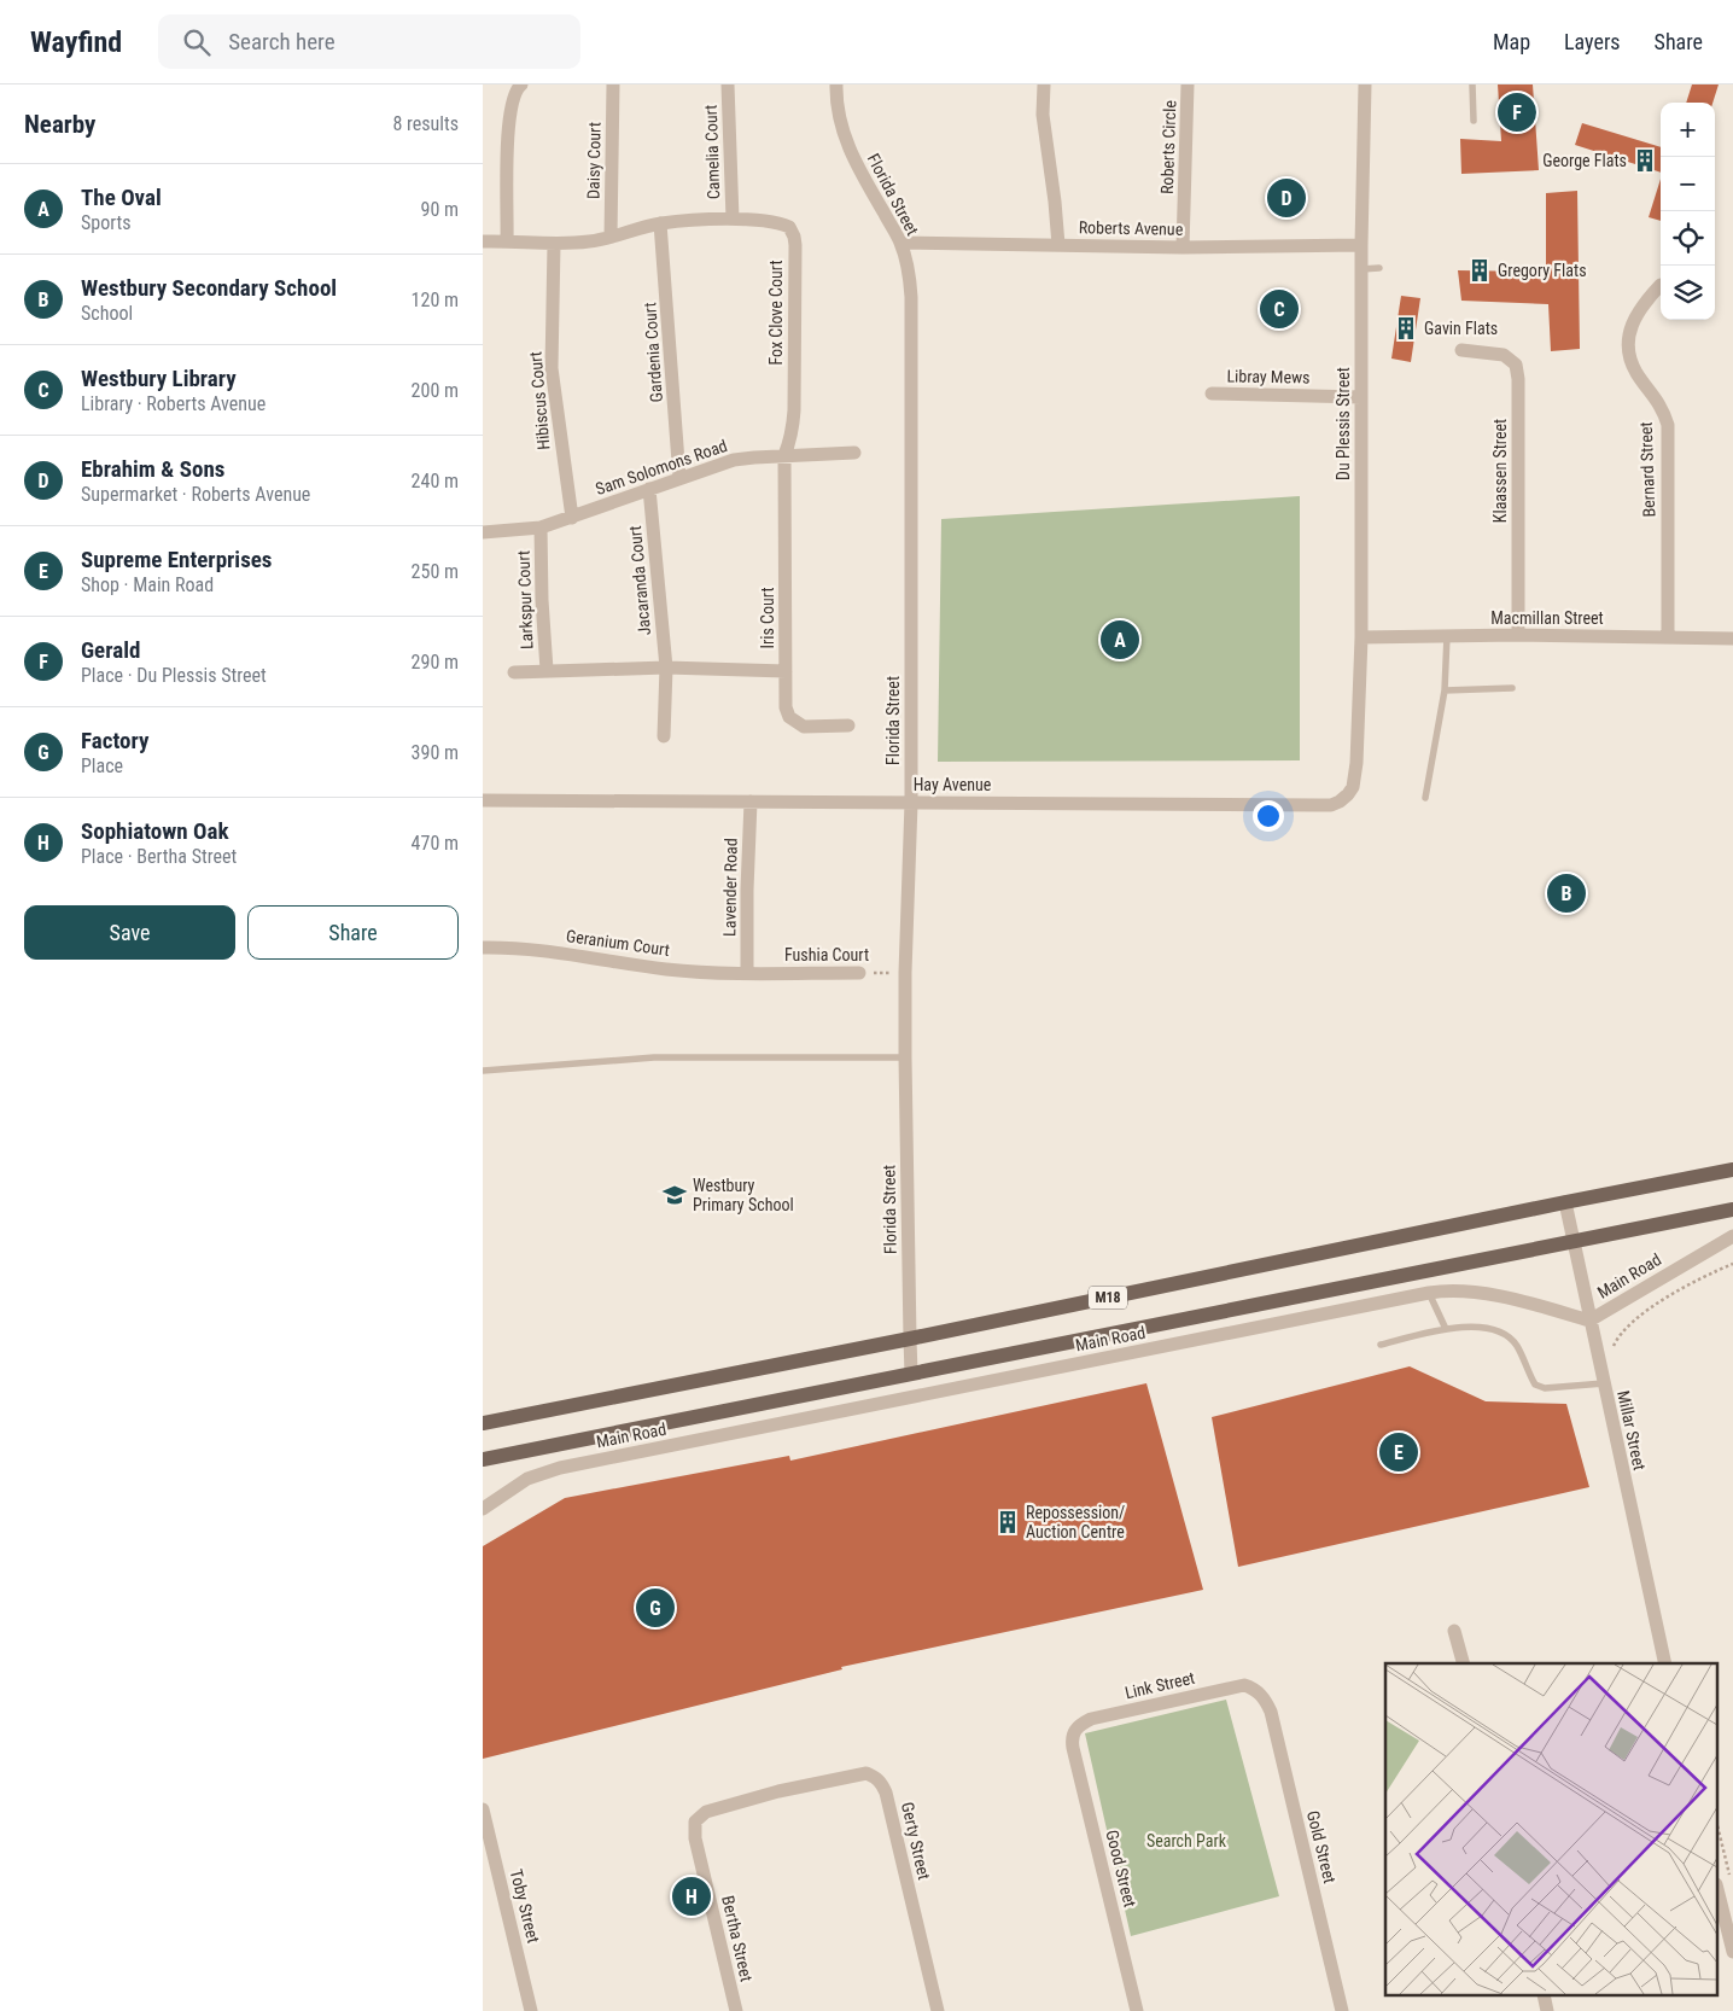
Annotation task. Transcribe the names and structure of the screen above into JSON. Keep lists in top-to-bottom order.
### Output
{
  "streets": {
    "main road": ["Main Road", "M18"],
    "street": [
      "Roberts Circle",
      "Camelia Court",
      "Daisy Court",
      "Florida Street",
      "Roberts Avenue",
      "Fox Clove Court",
      "Gardenia Court",
      "Libray Mews",
      "Hibiscus Court",
      "Du Plessis Street",
      "Sam Solomons Road",
      "Bernard Street",
      "Klaassen Street",
      "Jacaranda Court",
      "Larkspur Court",
      "Iris Court",
      "Macmillan Street",
      "Hay Avenue",
      "Lavender Road",
      "Geranium Court",
      "Fushia Court",
      "Millar Street",
      "Link Street",
      "Gerty Street",
      "Gold Street",
      "Good Street",
      "Toby Street",
      "Bertha Street"
    ]
  },
  "crossings": [
    ["Roberts Circle", "Roberts Avenue"],
    ["Camelia Court", "Fox Clove Court"],
    ["Daisy Court", "Fox Clove Court"],
    ["Florida Street", "Roberts Avenue"],
    ["Florida Street", "Hay Avenue"],
    ["Florida Street", "Fushia Court"],
    ["Florida Street", "Main Road"],
    ["Florida Street", "M18"],
    ["Roberts Avenue", "Du Plessis Street"],
    ["Fox Clove Court", "Gardenia Court"],
    ["Fox Clove Court", "Hibiscus Court"],
    ["Fox Clove Court", "Sam Solomons Road"],
    ["Fox Clove Court", "Iris Court"],
    ["Gardenia Court", "Sam Solomons Road"],
    ["Libray Mews", "Du Plessis Street"],
    ["Hibiscus Court", "Sam Solomons Road"],
    ["Du Plessis Street", "Macmillan Street"],
    ["Du Plessis Street", "Hay Avenue"],
    ["Sam Solomons Road", "Jacaranda Court"],
    ["Sam Solomons Road", "Larkspur Court"],
    ["Sam Solomons Road", "Iris Court"],
    ["Bernard Street", "Macmillan Street"],
    ["Klaassen Street", "Macmillan Street"],
    ["Jacaranda Court", "Larkspur Court"],
    ["Larkspur Court", "Iris Court"],
    ["Hay Avenue", "Lavender Road"],
    ["Lavender Road", "Geranium Court"],
    ["Lavender Road", "Fushia Court"],
    ["Geranium Court", "Fushia Court"],
    ["Main Road", "Millar Street"],
    ["M18", "Millar Street"],
    ["Link Street", "Gold Street"],
    ["Link Street", "Good Street"],
    ["Gerty Street", "Bertha Street"]
  ],
  "parks": ["Search Park"],
  "places": {
    "building": [
      "George Flats",
      "Gregory Flats",
      "Gavin Flats",
      "Repossession/ Auction Centre"
    ],
    "school or university": ["Westbury Primary School"]
  },
  "page": {
    "header": "Wayfind",
    "search": "Search here",
    "nav": ["Map", "Layers", "Share"],
    "heading": ["Nearby", "8 results"],
    "pins": [
      "F",
      "D",
      "C",
      "A",
      "B",
      "E",
      "G",
      "H"
    ],
    "map_buttons": ["+", "−"],
    "list": [
      {
        "mark": "A",
        "name": "The Oval",
        "note": "Sports",
        "value": "90 m"
      },
      {
        "mark": "B",
        "name": "Westbury Secondary School",
        "note": "School",
        "value": "120 m"
      },
      {
        "mark": "C",
        "name": "Westbury Library",
        "note": "Library · Roberts Avenue",
        "value": "200 m"
      },
      {
        "mark": "D",
        "name": "Ebrahim & Sons",
        "note": "Supermarket · Roberts Avenue",
        "value": "240 m"
      },
      {
        "mark": "E",
        "name": "Supreme Enterprises",
        "note": "Shop · Main Road",
        "value": "250 m"
      },
      {
        "mark": "F",
        "name": "Gerald",
        "note": "Place · Du Plessis Street",
        "value": "290 m"
      },
      {
        "mark": "G",
        "name": "Factory",
        "note": "Place",
        "value": "390 m"
      },
      {
        "mark": "H",
        "name": "Sophiatown Oak",
        "note": "Place · Bertha Street",
        "value": "470 m"
      }
    ],
    "buttons": ["Save", "Share"]
  }
}
